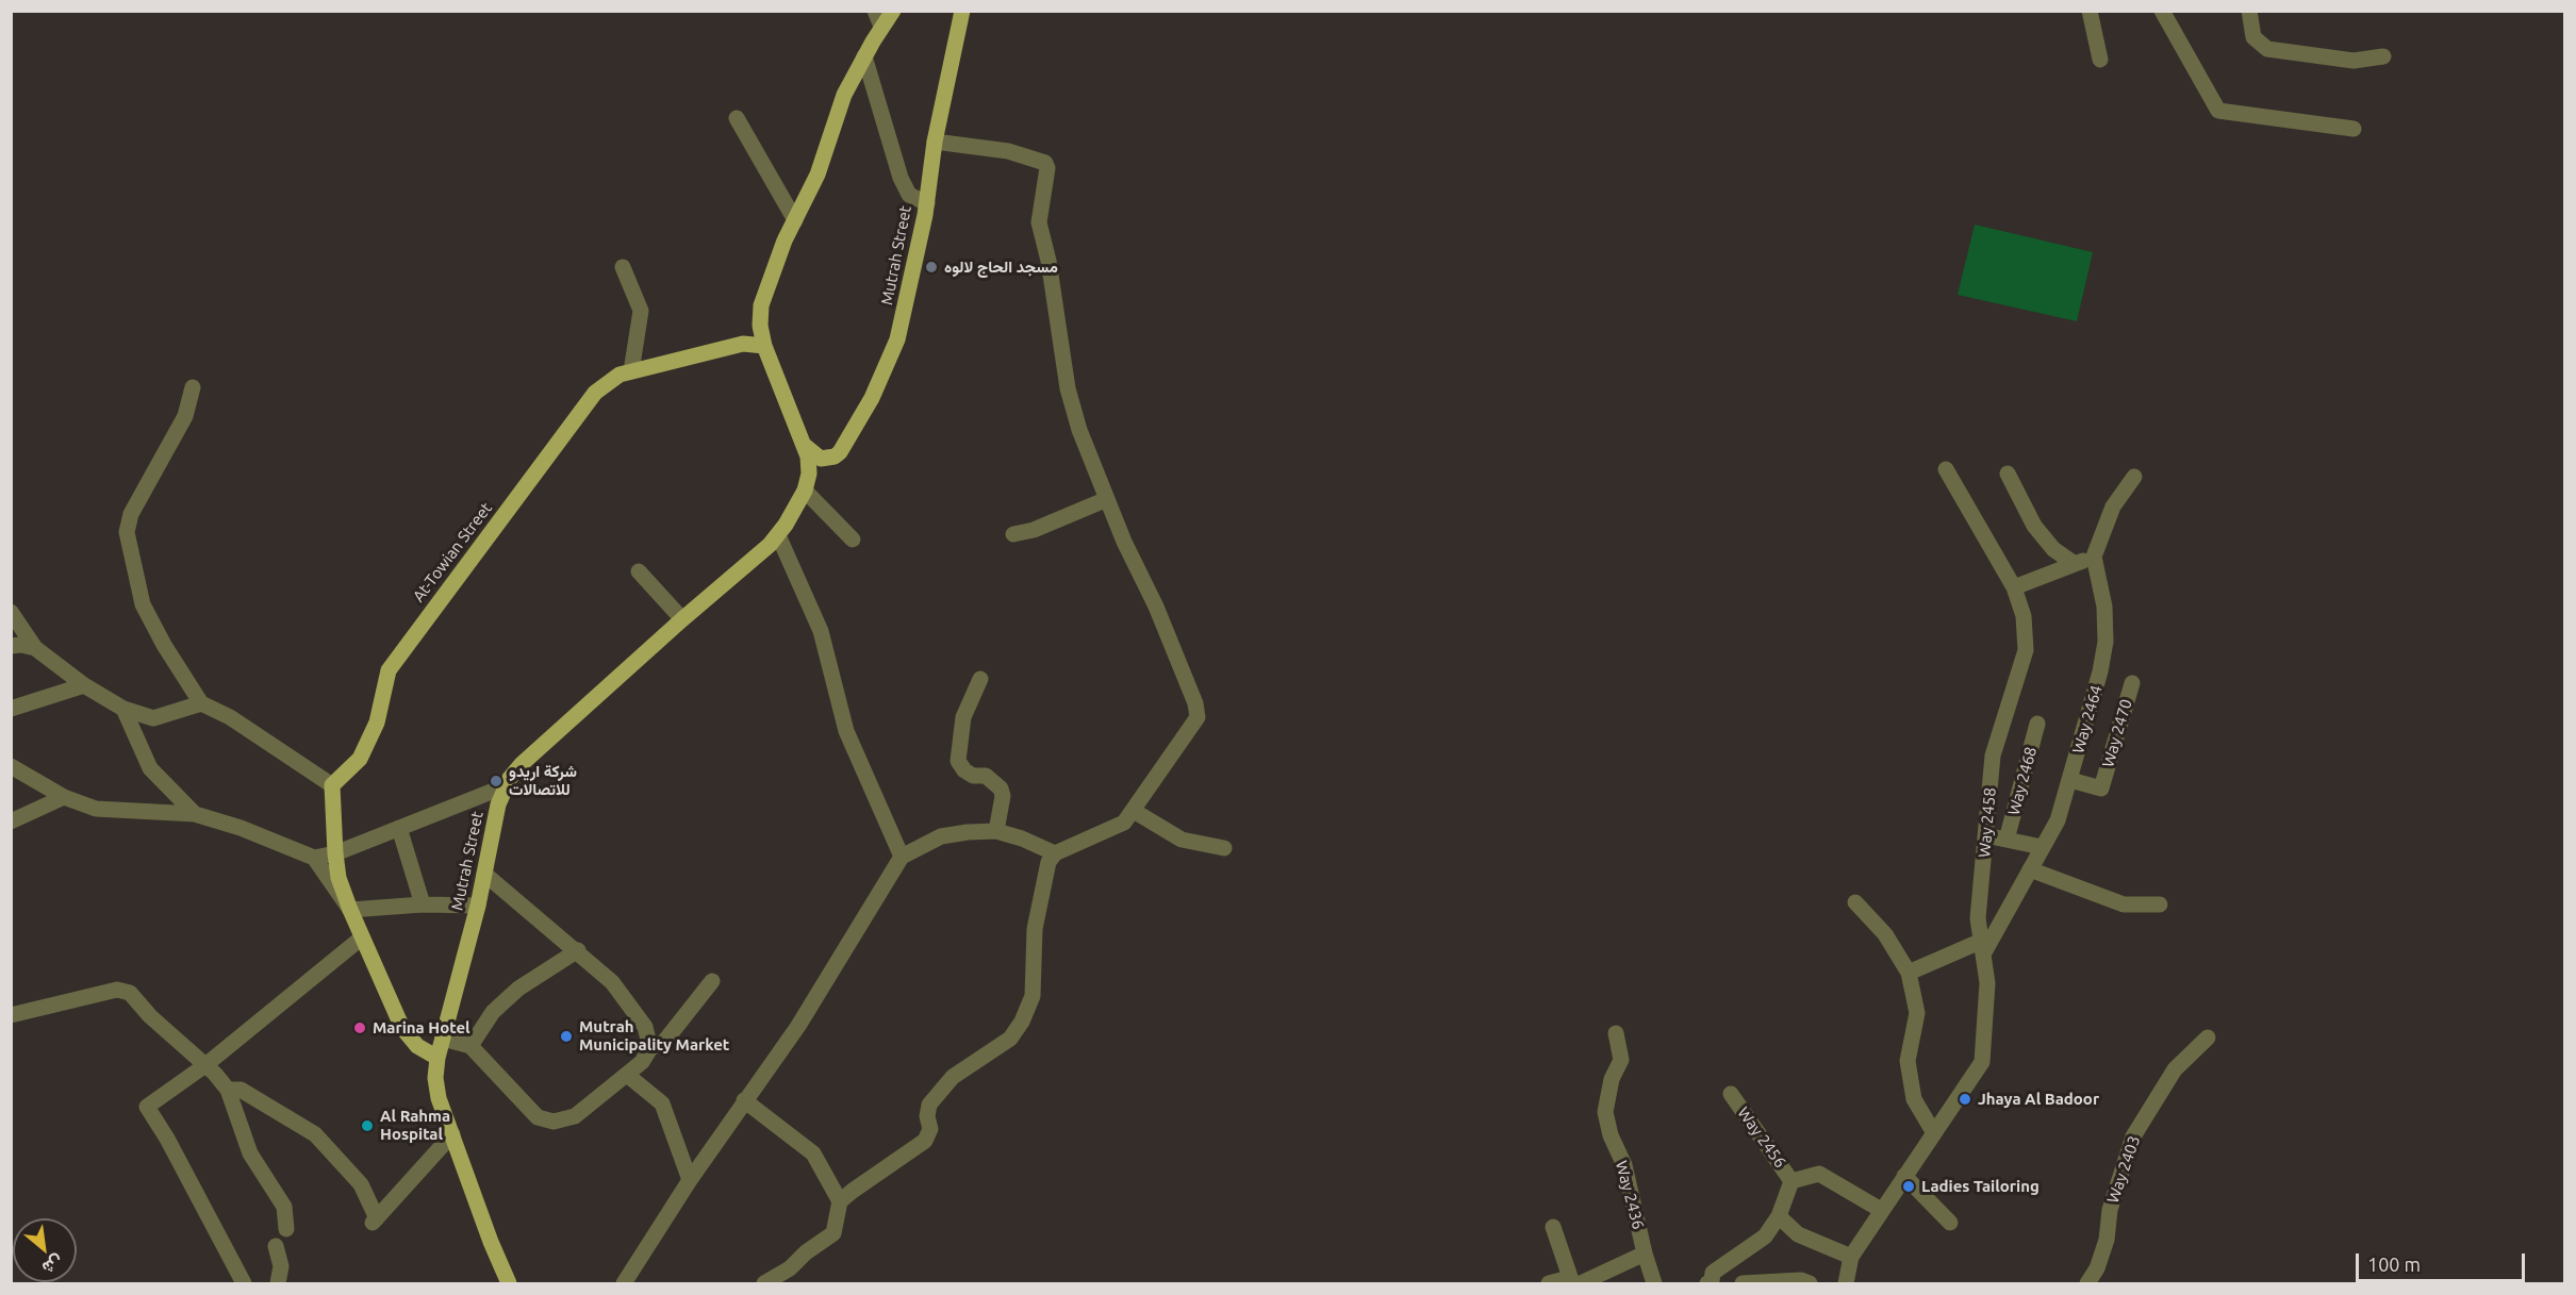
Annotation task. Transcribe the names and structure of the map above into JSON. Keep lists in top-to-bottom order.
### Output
{
  "streets": {
    "main road": ["Mutrah Street", "At-Towian Street"],
    "street": [
      "Way 2464",
      "Way 2470",
      "Way 2468",
      "Way 2458",
      "Way 2456",
      "Way 2403",
      "Way 2436"
    ]
  },
  "crossings": [
    ["Mutrah Street", "At-Towian Street"],
    ["Way 2464", "Way 2470"],
    ["Way 2464", "Way 2458"],
    ["Way 2458", "Way 2456"]
  ],
  "places": [
    "مسجد الحاج لالوه",
    "شركة اريدو للاتصالات",
    "Marina Hotel",
    "Mutrah Municipality Market",
    "Jhaya Al Badoor",
    "Al Rahma Hospital",
    "Ladies Tailoring"
  ],
  "scale_bar": "100 m",
  "north": "bottom right"
}
